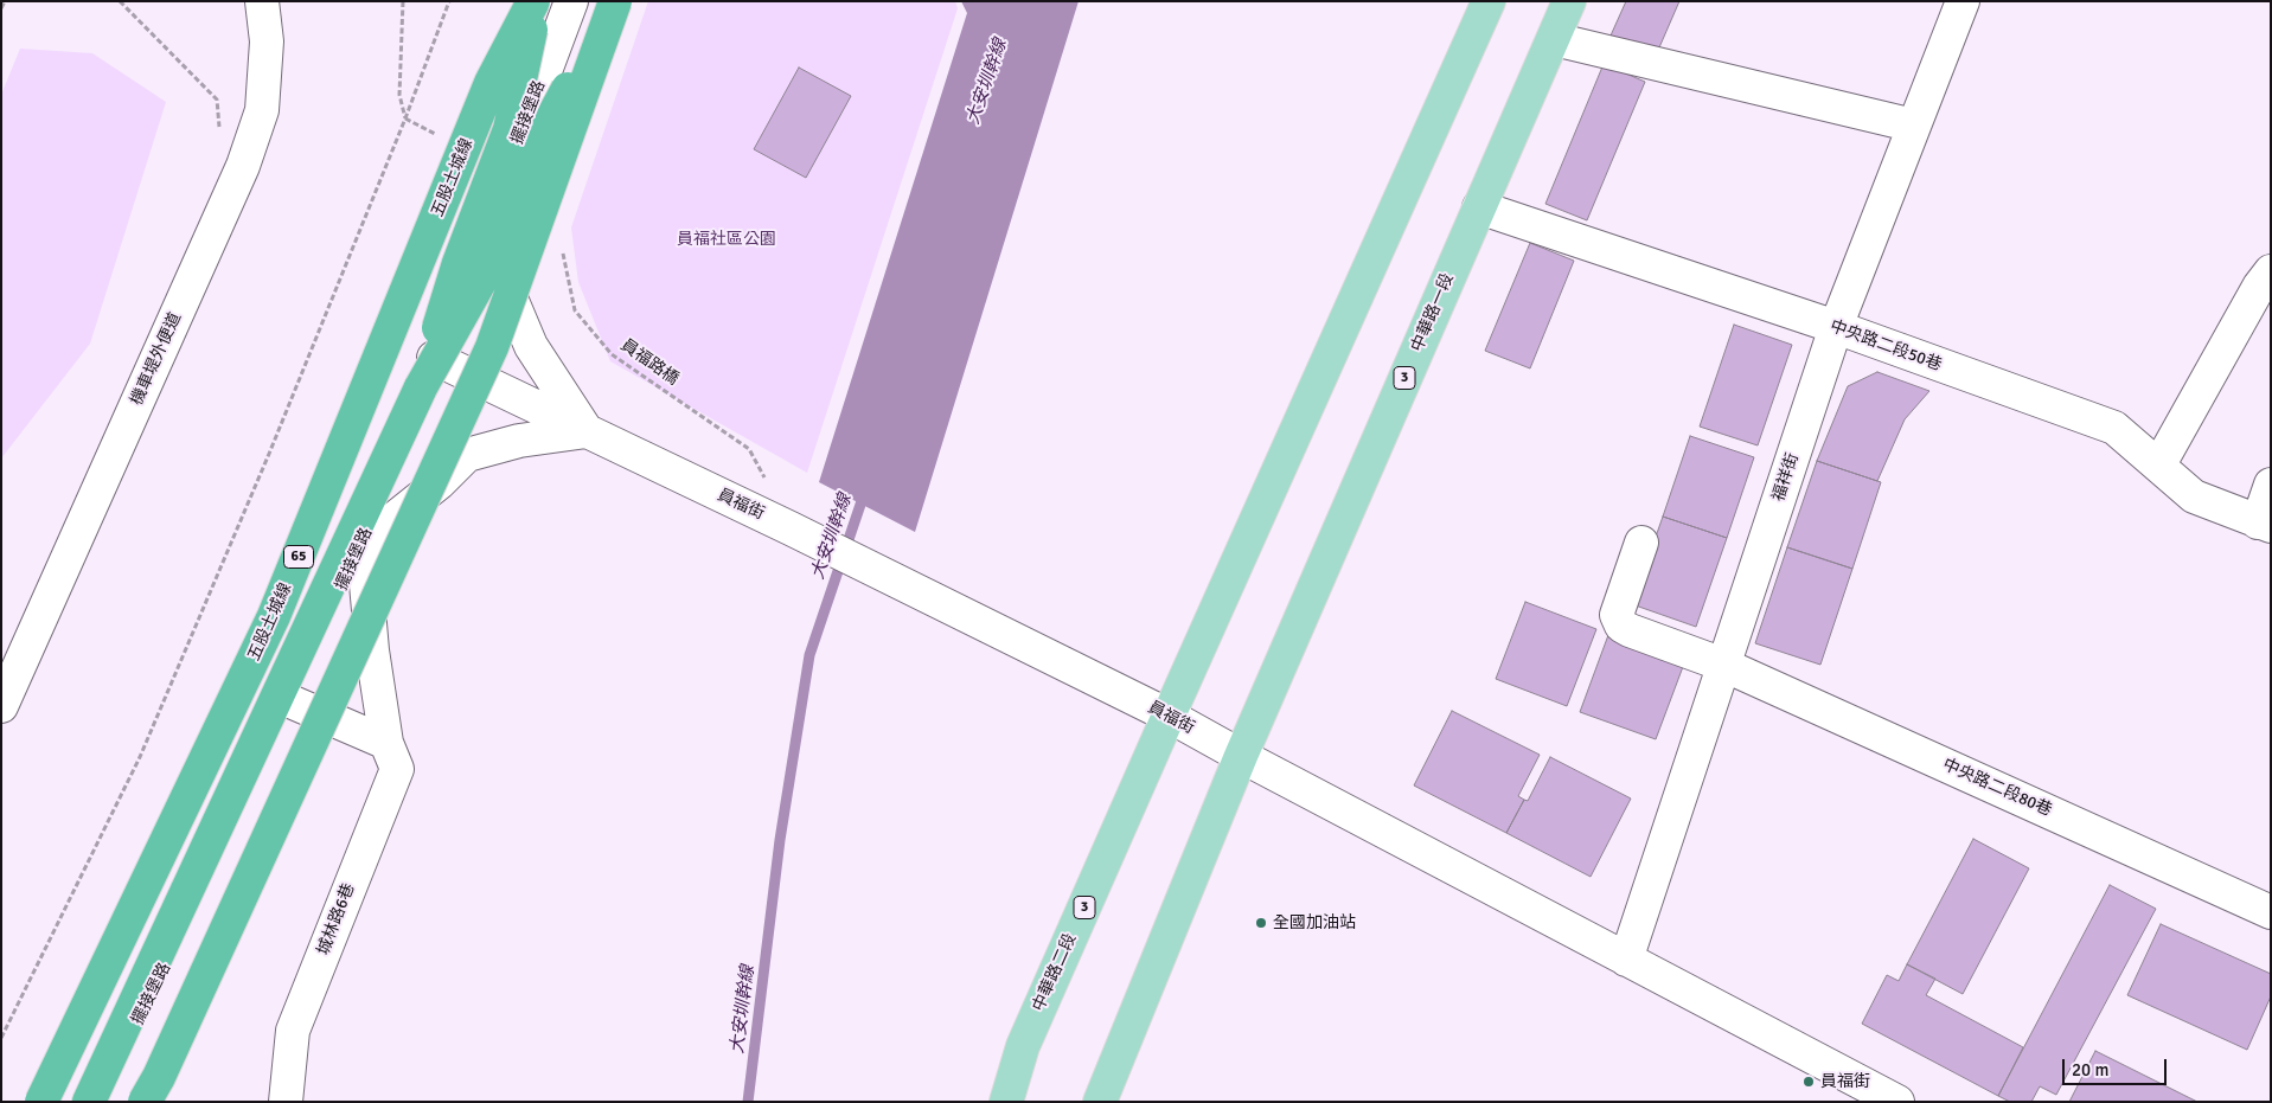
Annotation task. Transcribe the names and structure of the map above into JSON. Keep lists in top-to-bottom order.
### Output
{
  "streets": {
    "highway": ["五股土城線", "65"],
    "main road": ["中華路一段", "3", "中華路二段"],
    "street": [
      "擺接堡路",
      "中央路二段50巷",
      "機車堤外便道",
      "福祥街",
      "員福街",
      "中央路二段80巷",
      "城林路6巷"
    ],
    "path": ["員福路橋"]
  },
  "crossings": [
    ["擺接堡路", "員福街"],
    ["擺接堡路", "城林路6巷"],
    ["中華路一段", "中央路二段50巷"],
    ["中華路一段", "3"],
    ["中華路一段", "員福街"],
    ["中央路二段50巷", "福祥街"],
    ["3", "員福街"],
    ["3", "中華路二段"],
    ["福祥街", "員福街"],
    ["福祥街", "中央路二段80巷"],
    ["員福街", "中華路二段"]
  ],
  "water": ["大安圳幹線"],
  "parks": ["員福社區公園"],
  "places": ["全國加油站", "員福街"],
  "scale_bar": "20 m"
}
